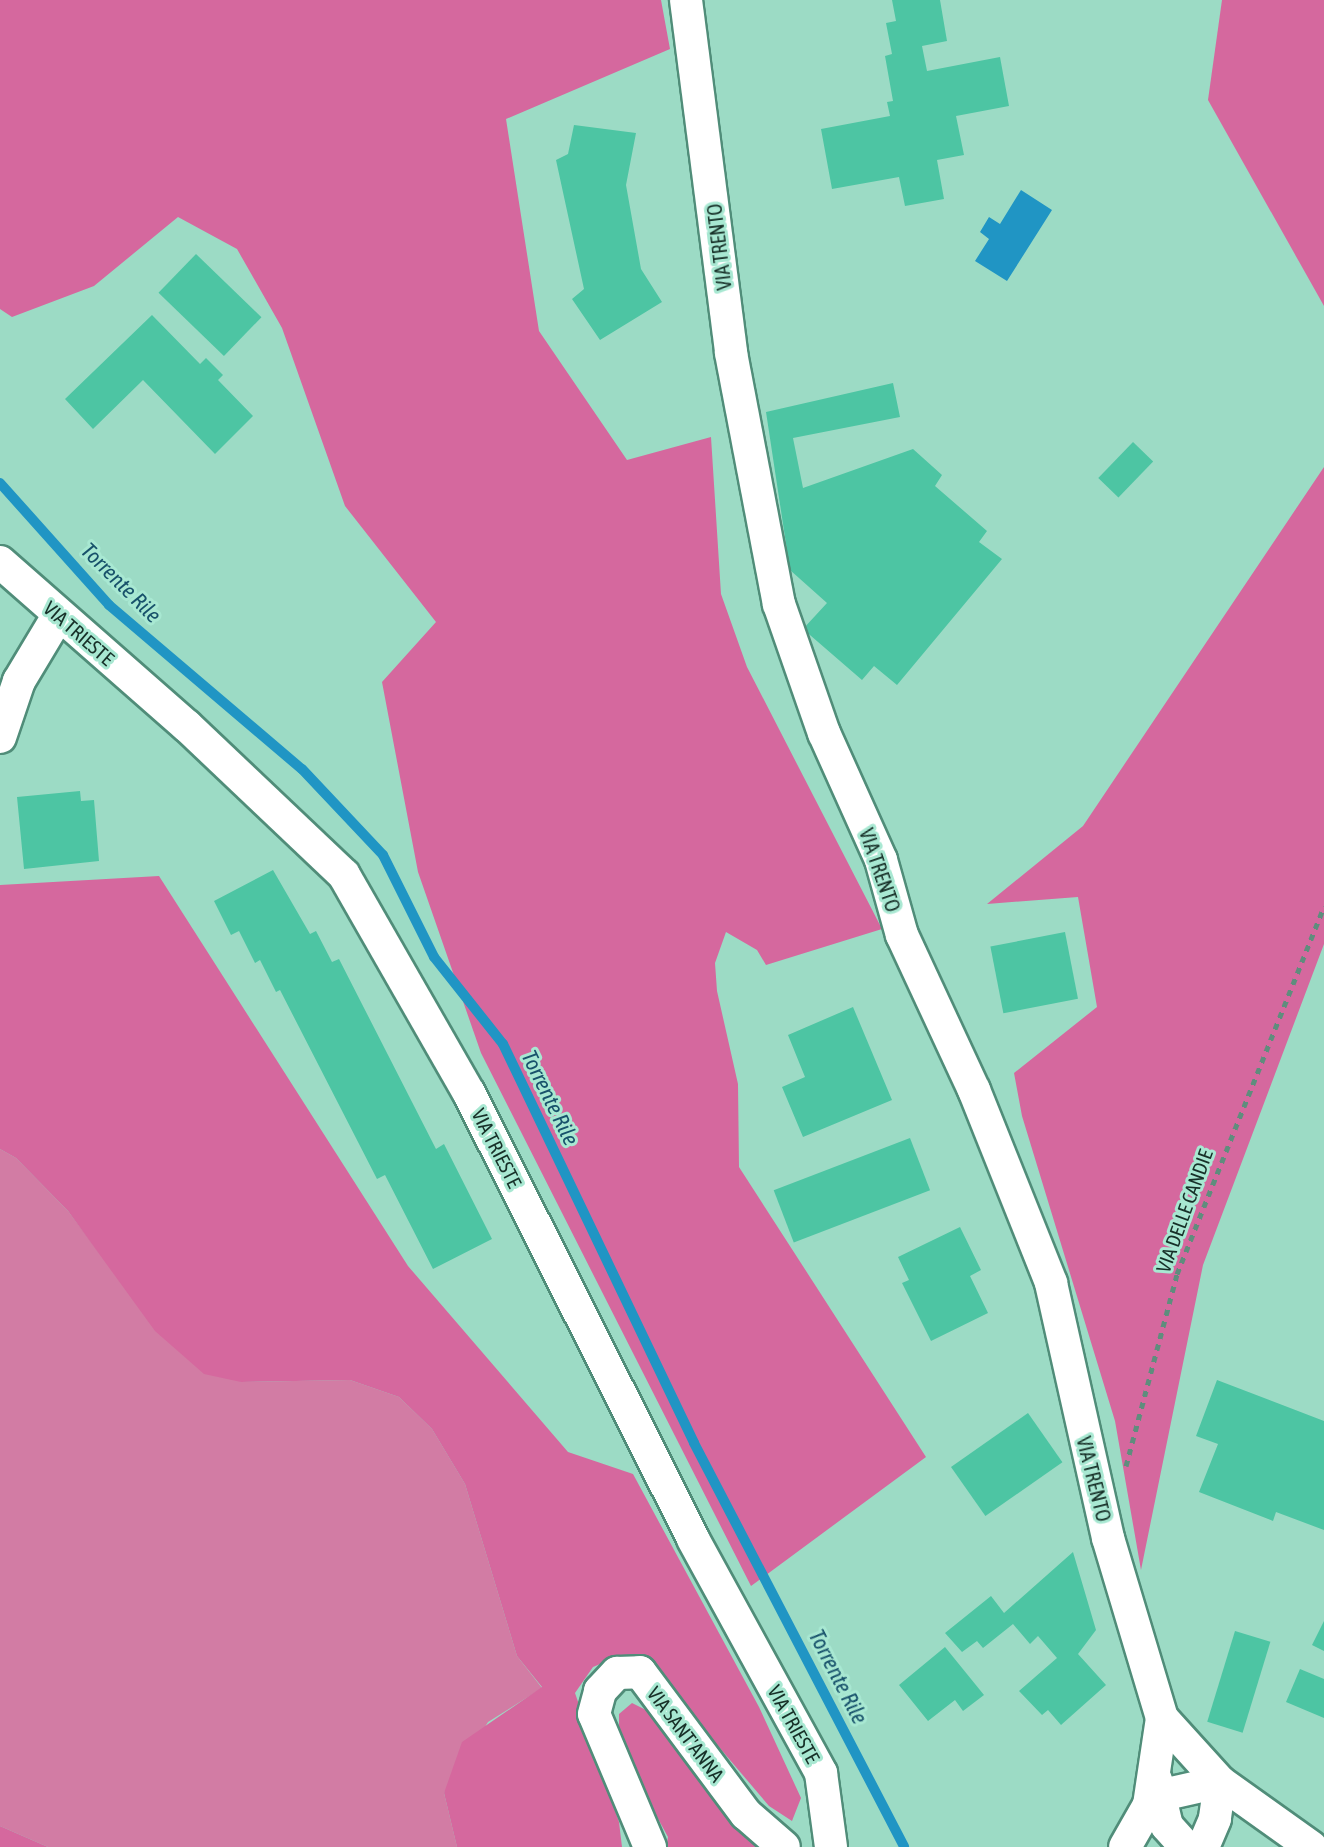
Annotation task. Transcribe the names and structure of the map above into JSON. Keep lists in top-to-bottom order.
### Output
{
  "streets": {
    "street": ["VIA TRENTO", "VIA TRIESTE", "VIA SANT'ANNA"],
    "path": ["VIA DELLE CANDIE"]
  },
  "water": ["Torrente Rile"]
}
